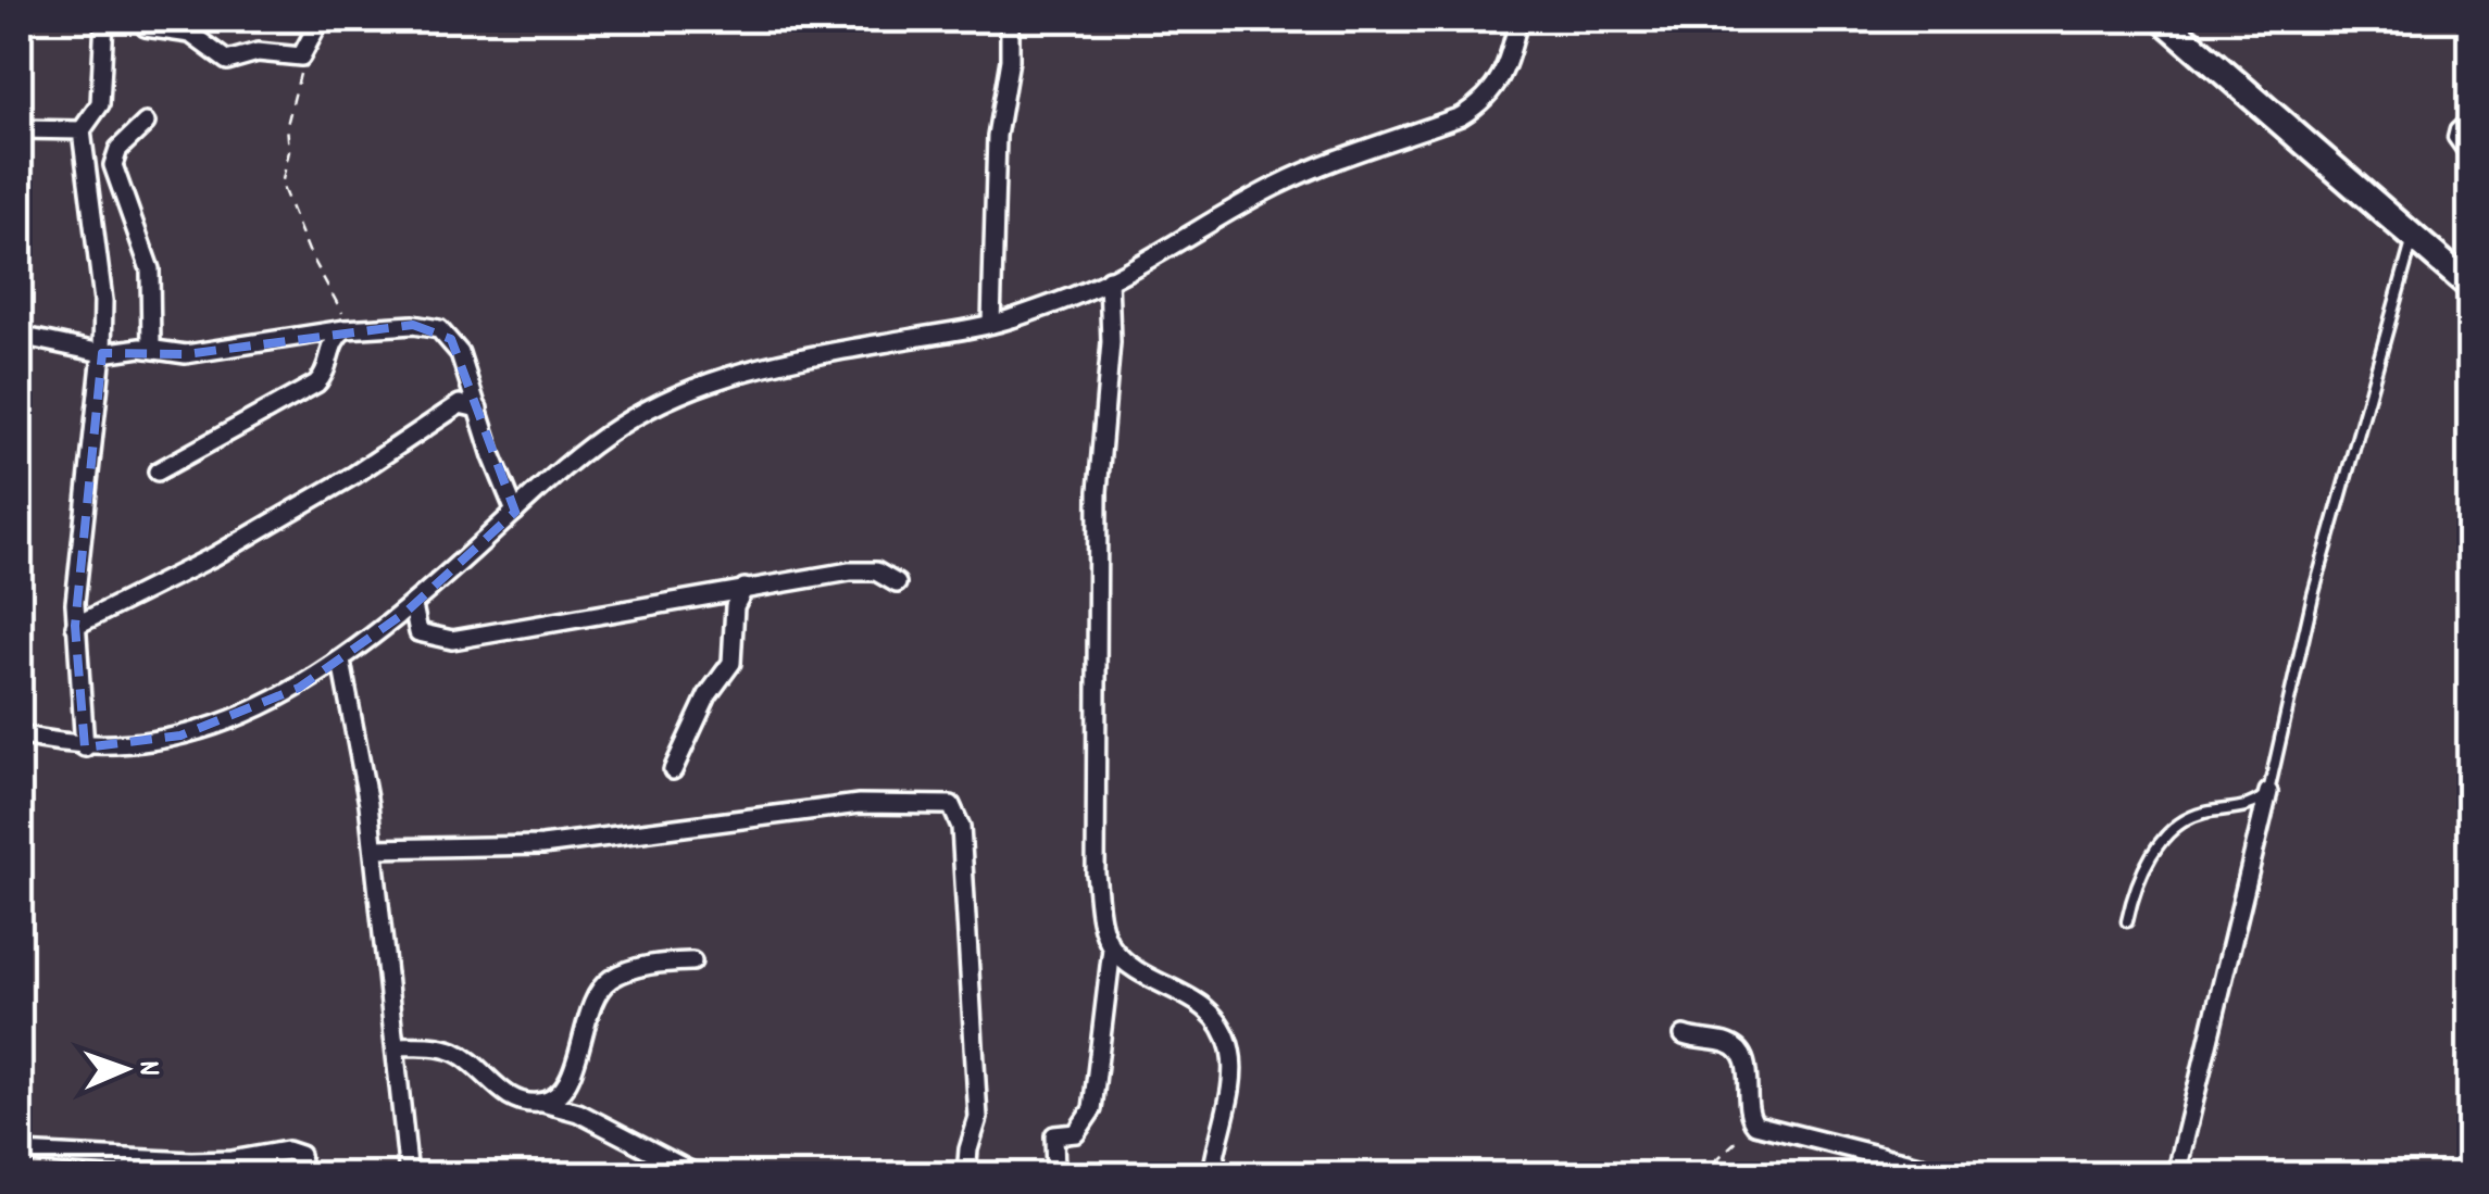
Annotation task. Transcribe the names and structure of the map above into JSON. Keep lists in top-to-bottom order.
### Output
{
  "north": "right"
}
